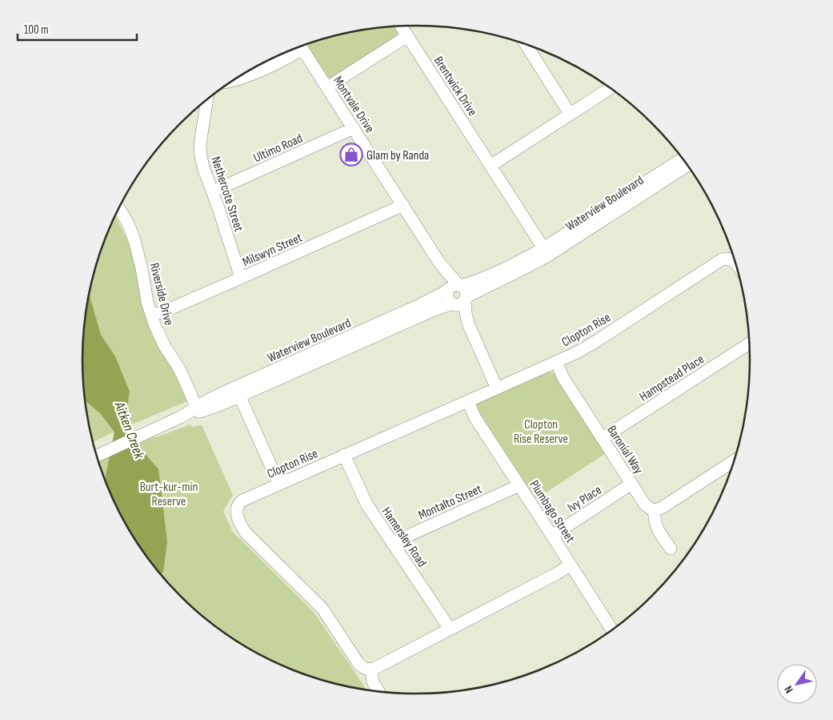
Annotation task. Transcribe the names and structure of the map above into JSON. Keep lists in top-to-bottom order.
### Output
{
  "streets": {
    "street": [
      "Brentwick Drive",
      "Montvale Drive",
      "Ultimo Road",
      "Nethercote Street",
      "Waterview Boulevard",
      "Milswyn Street",
      "Riverside Drive",
      "Clopton Rise",
      "Hampstead Place",
      "Baronial Way",
      "Ivy Place",
      "Montalto Street",
      "Plumbago Street",
      "Hamersley Road"
    ]
  },
  "crossings": [
    ["Brentwick Drive", "Waterview Boulevard"],
    ["Montvale Drive", "Ultimo Road"],
    ["Montvale Drive", "Waterview Boulevard"],
    ["Montvale Drive", "Milswyn Street"],
    ["Ultimo Road", "Nethercote Street"],
    ["Nethercote Street", "Milswyn Street"],
    ["Waterview Boulevard", "Riverside Drive"],
    ["Milswyn Street", "Riverside Drive"],
    ["Clopton Rise", "Baronial Way"],
    ["Clopton Rise", "Plumbago Street"],
    ["Clopton Rise", "Hamersley Road"],
    ["Hampstead Place", "Baronial Way"],
    ["Baronial Way", "Ivy Place"],
    ["Ivy Place", "Plumbago Street"],
    ["Montalto Street", "Plumbago Street"],
    ["Montalto Street", "Hamersley Road"]
  ],
  "water": ["Aitken Creek"],
  "parks": ["Clopton Rise Reserve", "Burt-kur-min Reserve"],
  "places": {
    "shop": ["Glam by Randa"]
  },
  "scale_bar": "100 m",
  "north": "bottom left"
}
